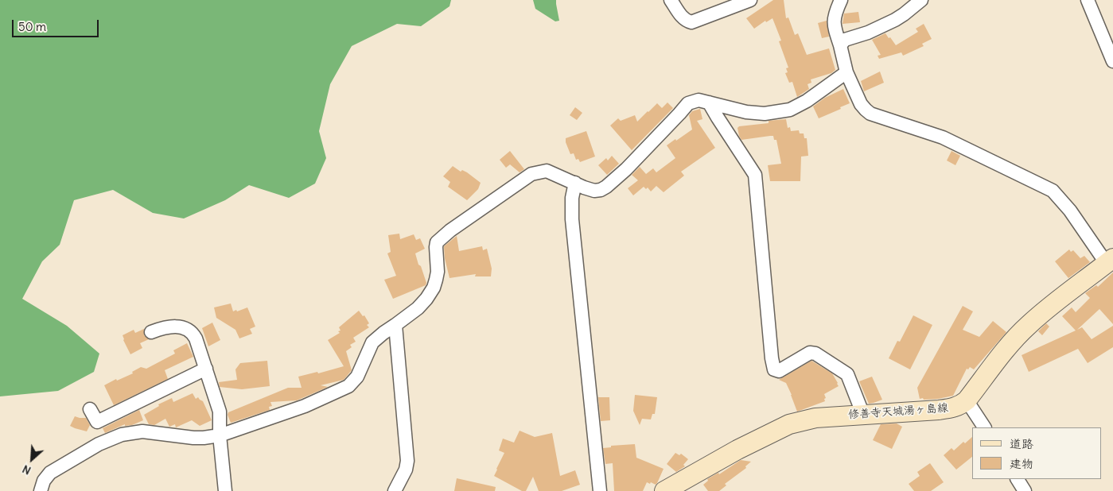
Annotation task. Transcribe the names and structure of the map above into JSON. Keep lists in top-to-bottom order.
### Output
{
  "streets": {
    "main road": ["修善寺天城湯ヶ島線"]
  },
  "legend": ["道路", "建物"],
  "scale_bar": "50 m",
  "north": "bottom left"
}
